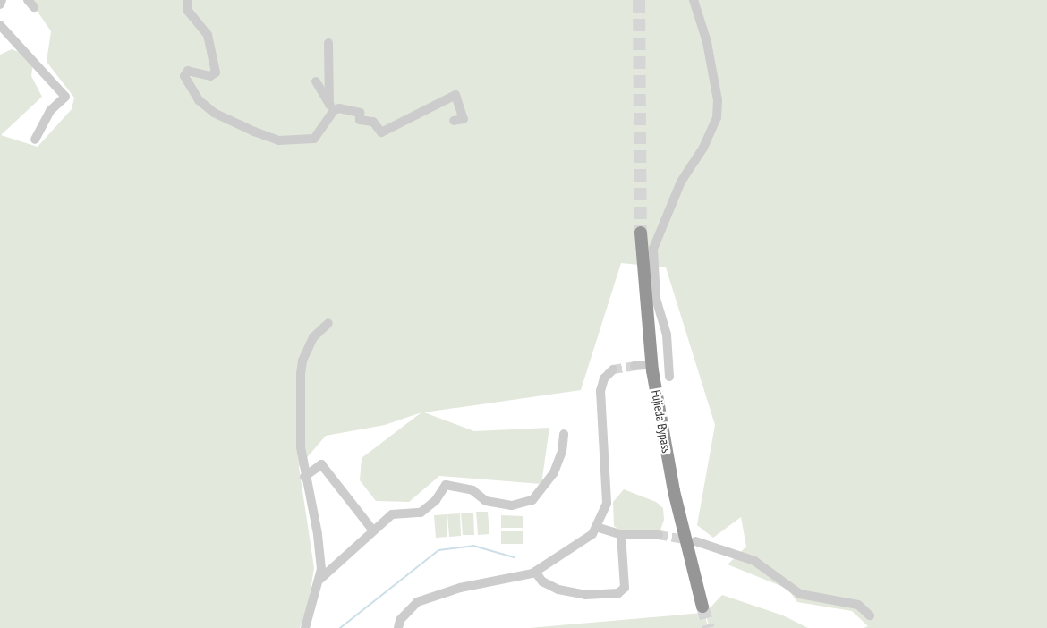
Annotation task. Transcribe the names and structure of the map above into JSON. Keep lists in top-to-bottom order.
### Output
{
  "streets": {
    "highway": ["Fujieda Bypass"]
  }
}
